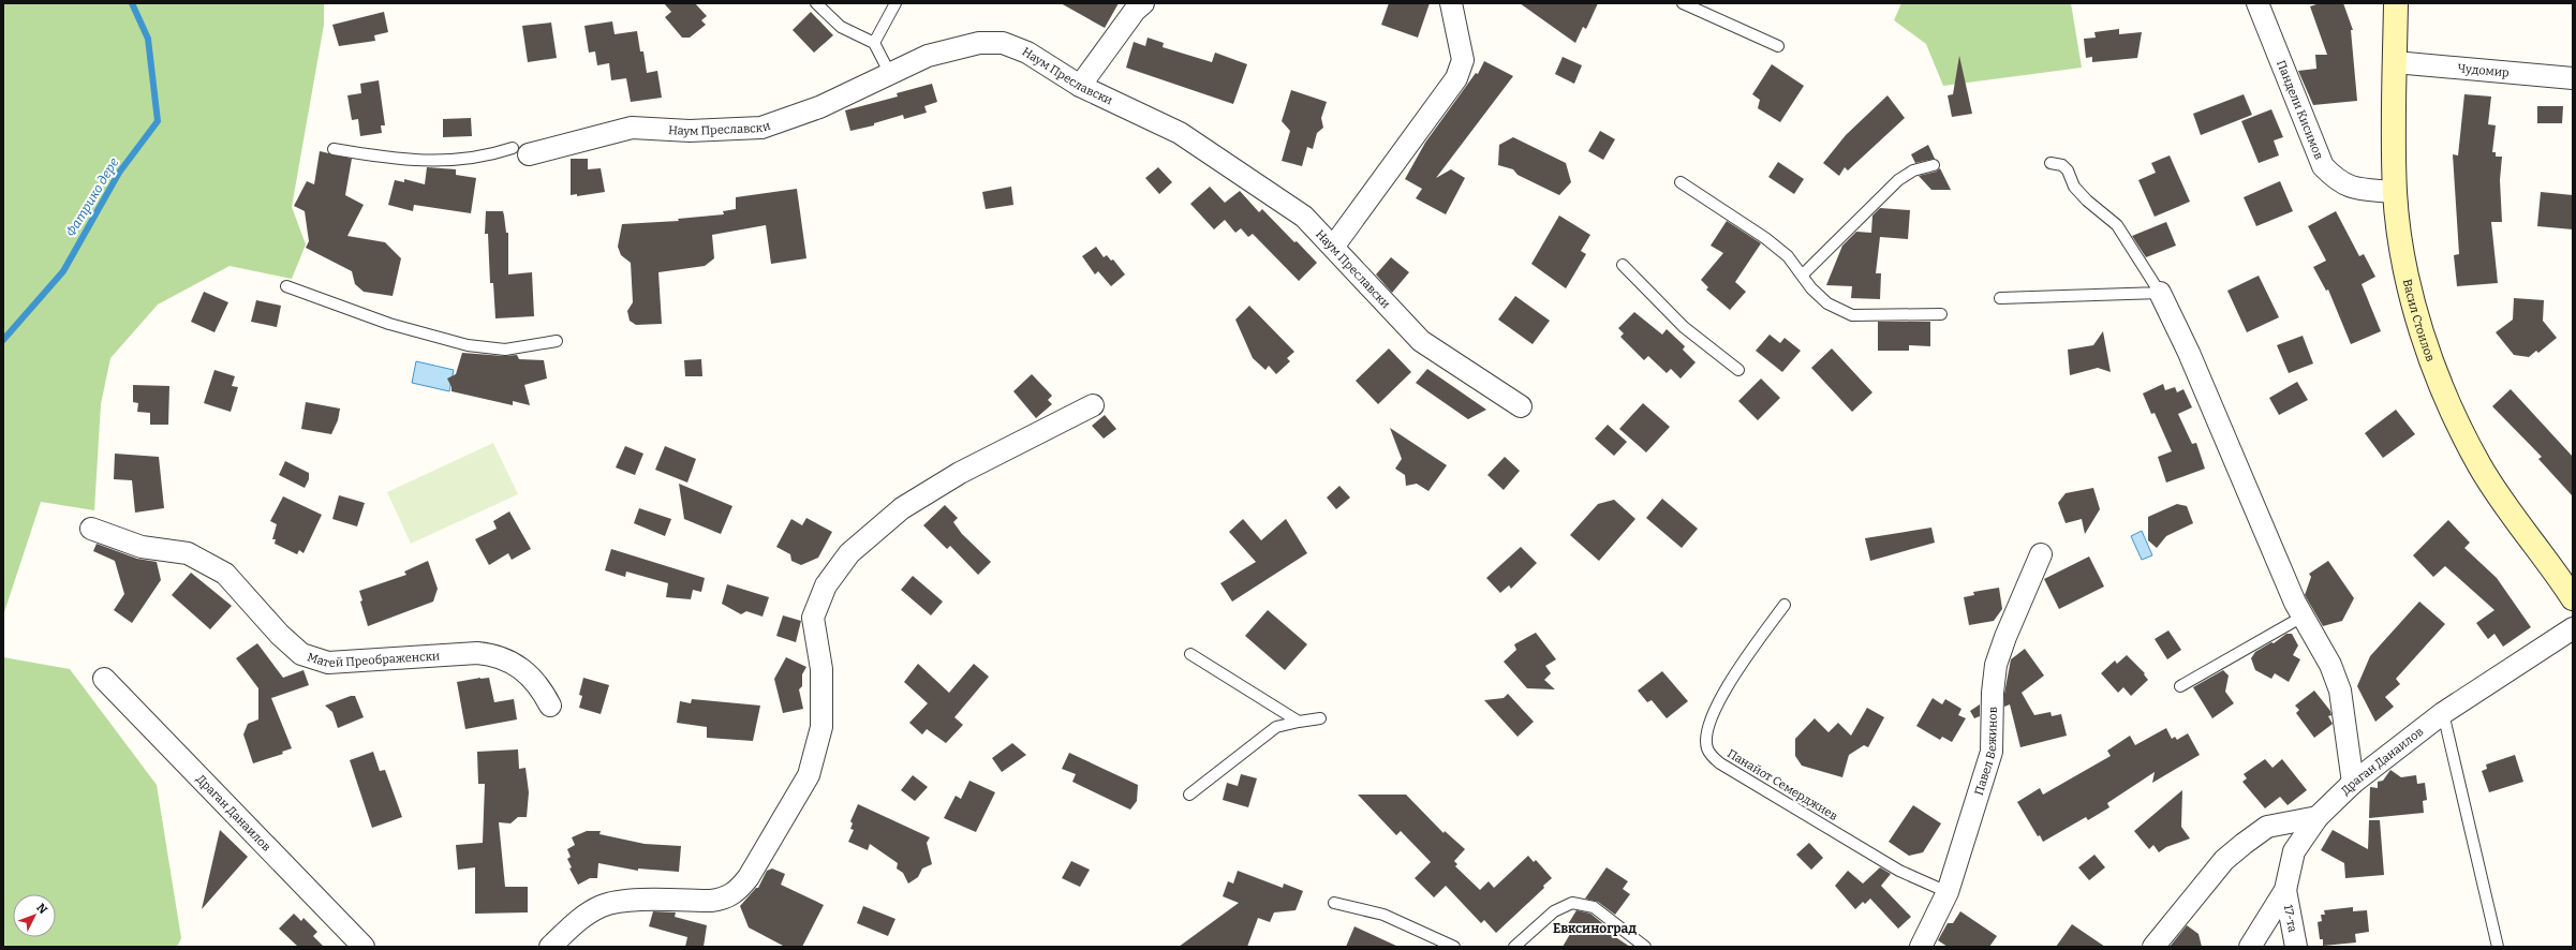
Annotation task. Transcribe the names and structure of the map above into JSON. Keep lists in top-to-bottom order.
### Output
{
  "streets": {
    "street": [
      "Чудомир",
      "Наум Преславски",
      "Пандели Кисимов",
      "Васил Стоилов",
      "Матей Преображенски",
      "Павел Вежинов",
      "Драган Данаилов",
      "17-та"
    ],
    "lane": ["Панайот Семерджиев"]
  },
  "crossings": [
    ["Чудомир", "Васил Стоилов"],
    ["Пандели Кисимов", "Васил Стоилов"],
    ["Павел Вежинов", "Панайот Семерджиев"],
    ["Драган Данаилов", "17-та"]
  ],
  "districts": ["Евксиноград"],
  "water": ["Фатрико дере"],
  "north": "top right"
}
